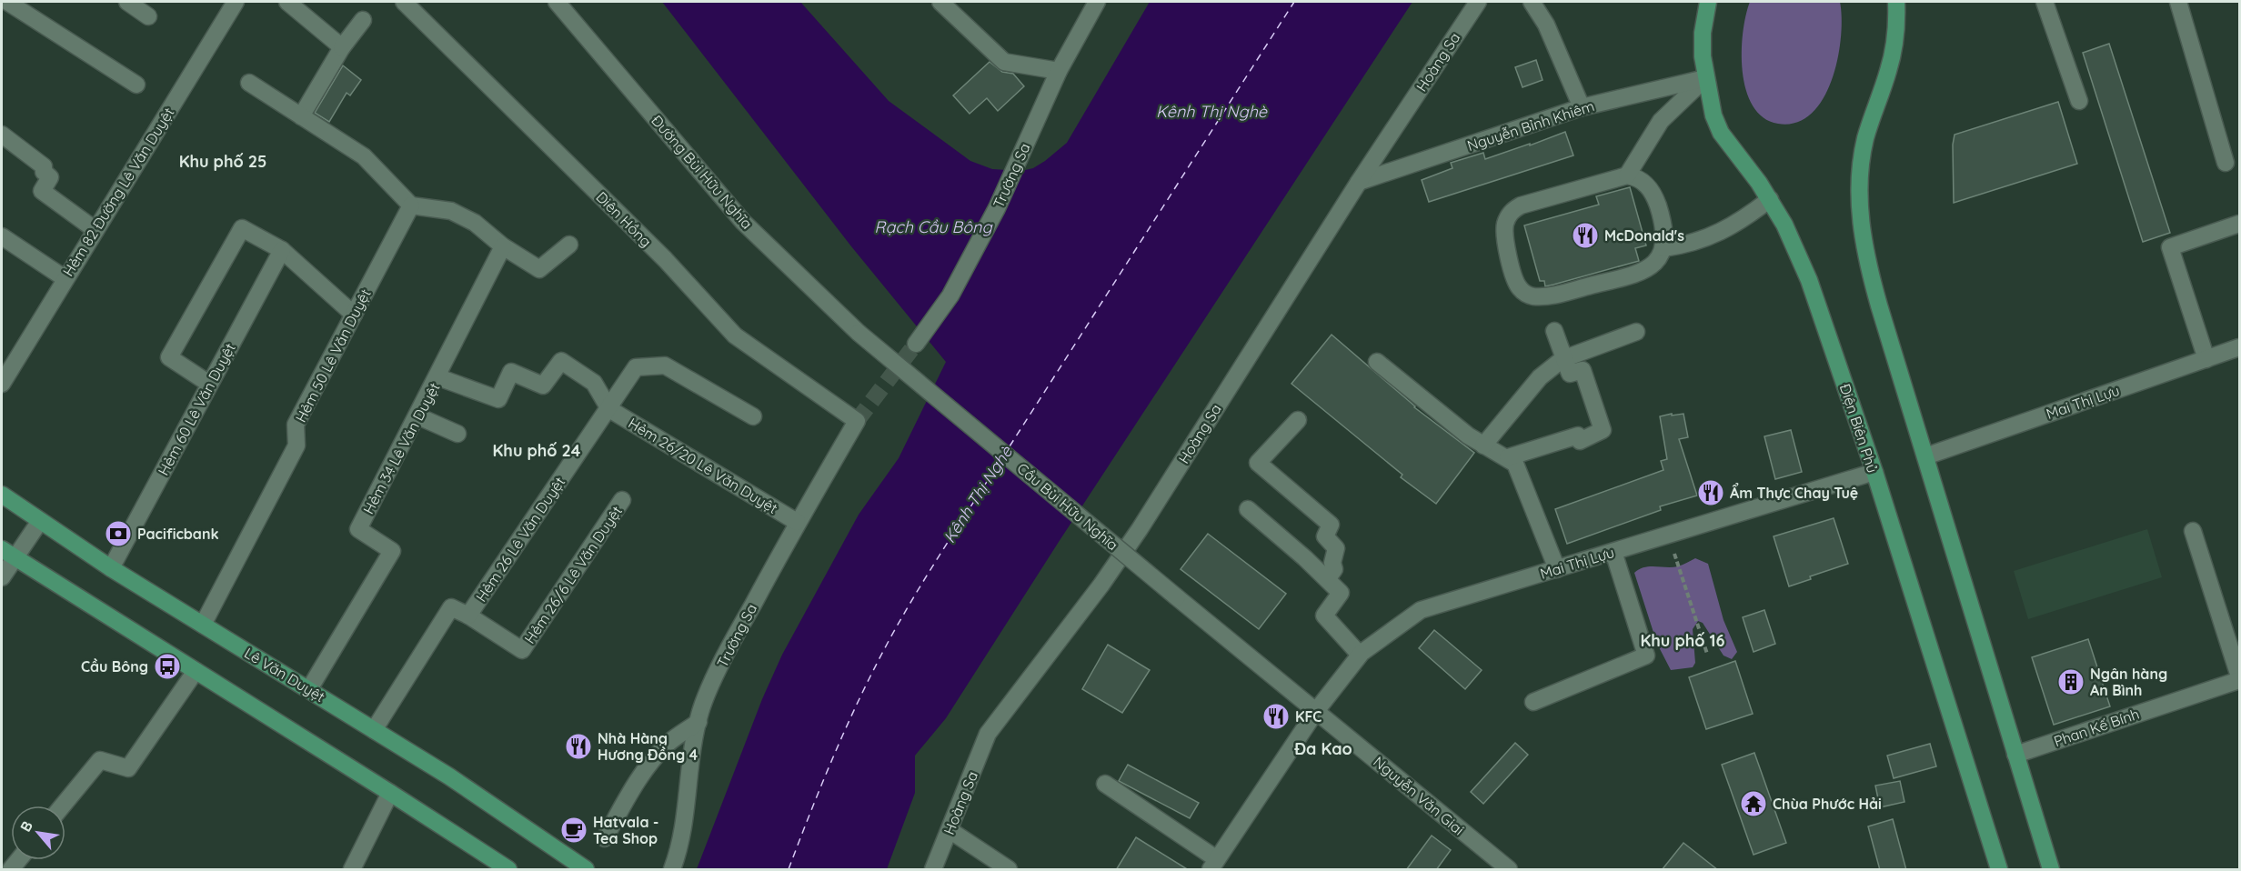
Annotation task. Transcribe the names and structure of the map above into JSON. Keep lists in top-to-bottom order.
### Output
{
  "streets": {
    "main road": ["Ðiện Biên Phủ", "Lê Văn Duyệt"],
    "street": [
      "Hoàng Sa",
      "Nguyễn Bỉnh Khiêm",
      "Đường Bùi Hữu Nghĩa",
      "Trường Sa",
      "Hẻm 82 Đường Lê Văn Duyệt",
      "Diên Hồng",
      "Hẻm 50 Lê Văn Duyệt",
      "Mai Thị Lựu",
      "Hẻm 60 Lê Văn Duyệt",
      "Hẻm 34 Lê Văn Duyệt",
      "Hẻm 26/20 Lê Văn Duyệt",
      "Cầu Bùi Hữu Nghĩa",
      "Hẻm 26 Lê Văn Duyệt",
      "Hẻm 26/6 Lê Văn Duyệt",
      "Phan Kế Bính",
      "Nguyễn Văn Giai"
    ]
  },
  "crossings": [
    ["Hoàng Sa", "Nguyễn Bỉnh Khiêm"],
    ["Nguyễn Bỉnh Khiêm", "Ðiện Biên Phủ"],
    ["Đường Bùi Hữu Nghĩa", "Cầu Bùi Hữu Nghĩa"],
    ["Trường Sa", "Diên Hồng"],
    ["Trường Sa", "Hẻm 26/20 Lê Văn Duyệt"],
    ["Hẻm 50 Lê Văn Duyệt", "Lê Văn Duyệt"],
    ["Mai Thị Lựu", "Ðiện Biên Phủ"],
    ["Mai Thị Lựu", "Nguyễn Văn Giai"],
    ["Hẻm 60 Lê Văn Duyệt", "Lê Văn Duyệt"],
    ["Hẻm 34 Lê Văn Duyệt", "Lê Văn Duyệt"],
    ["Hẻm 26/20 Lê Văn Duyệt", "Hẻm 26 Lê Văn Duyệt"],
    ["Cầu Bùi Hữu Nghĩa", "Nguyễn Văn Giai"],
    ["Hẻm 26 Lê Văn Duyệt", "Hẻm 26/6 Lê Văn Duyệt"],
    ["Hẻm 26 Lê Văn Duyệt", "Lê Văn Duyệt"]
  ],
  "districts": [
    "Khu phố 25",
    "Khu phố 24",
    "Khu phố 16",
    "Đa Kao"
  ],
  "water": ["Kênh Thị Nghè", "Rạch Cầu Bông"],
  "places": {
    "restaurant": [
      "McDonald's",
      "Ẩm Thực Chay Tuệ",
      "KFC",
      "Nhà Hàng Hương Đồng 4"
    ],
    "bank": ["Pacificbank"],
    "bus stop": ["Cầu Bông"],
    "building": ["Ngân hàng An Bình"],
    "temple": ["Chùa Phước Hải"],
    "cafe": ["Hatvala - Tea Shop"]
  },
  "north": "top left"
}
